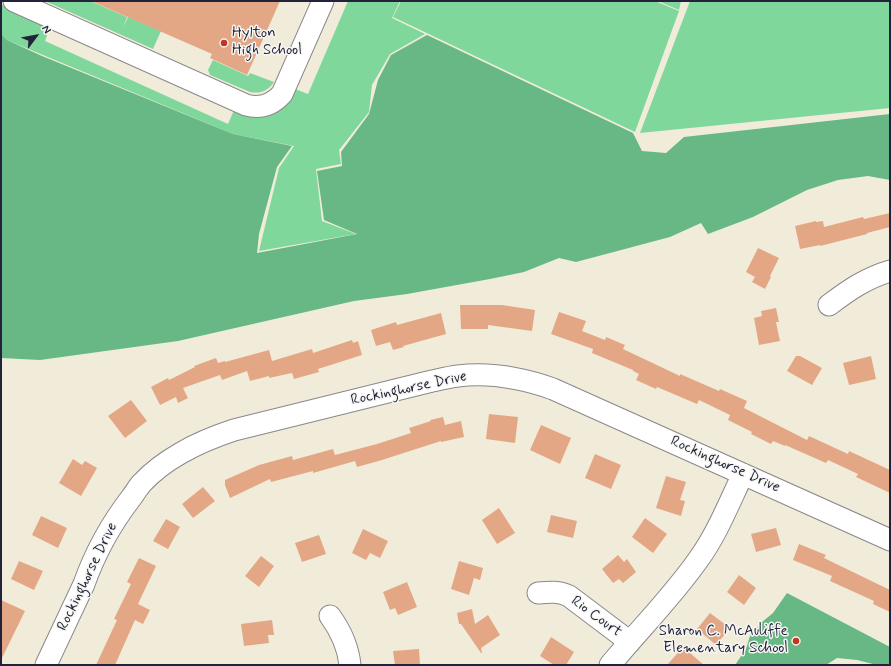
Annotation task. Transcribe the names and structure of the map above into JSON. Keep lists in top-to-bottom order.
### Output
{
  "streets": {
    "street": ["Rockinghorse Drive", "Rio Court"]
  },
  "places": ["Hylton High School", "Sharon C. McAuliffe Elementary School"],
  "north": "top right"
}
